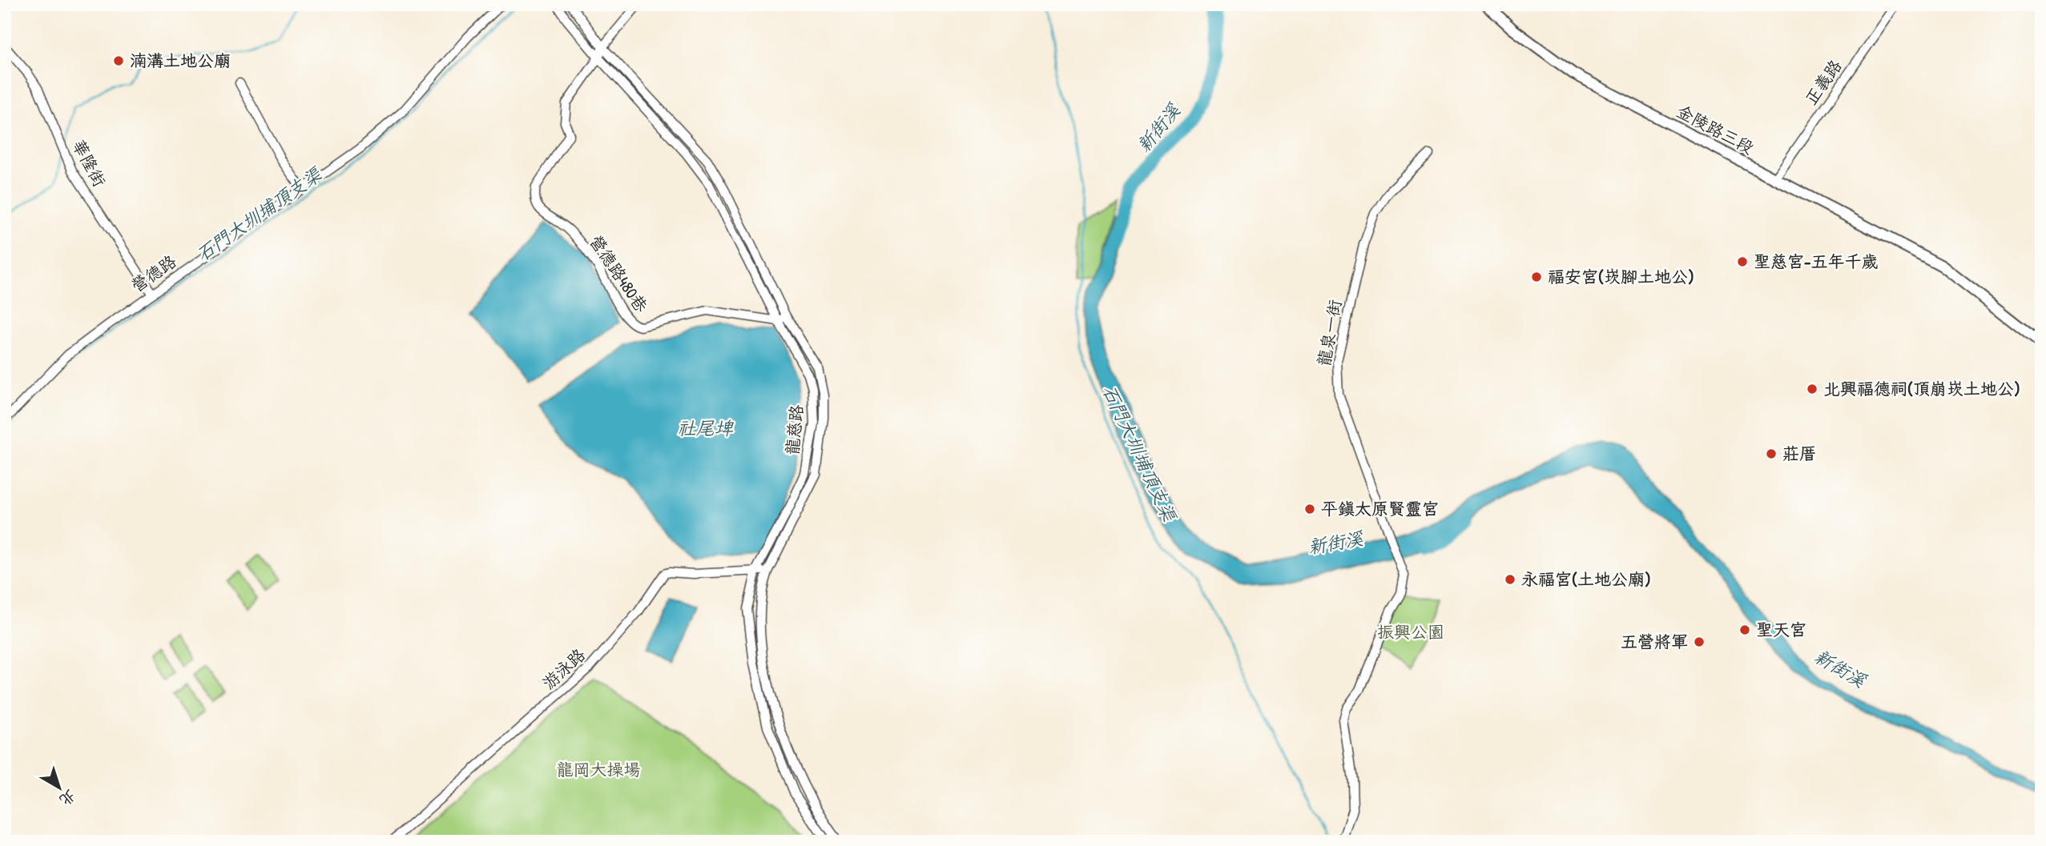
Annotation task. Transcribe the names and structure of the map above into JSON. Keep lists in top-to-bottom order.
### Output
{
  "streets": {
    "main road": ["金陵路三段"],
    "street": [
      "正義路",
      "華隆街",
      "營德路",
      "營德路480巷",
      "龍泉一街",
      "龍慈路",
      "游泳路"
    ]
  },
  "crossings": [
    ["正義路", "金陵路三段"],
    ["華隆街", "營德路"],
    ["營德路480巷", "龍慈路"],
    ["龍慈路", "游泳路"]
  ],
  "water": ["新街溪", "石門大圳埔頂支渠", "社尾埤"],
  "parks": ["振興公園", "龍岡大操場"],
  "places": [
    "湳溝土地公廟",
    "聖慈宮-五年千歲",
    "福安宮(崁腳土地公)",
    "北興福德祠(頂崩崁土地公)",
    "莊厝",
    "平鎮太原賢靈宮",
    "永福宮(土地公廟)",
    "聖天宮",
    "五營將軍"
  ],
  "north": "bottom right"
}
